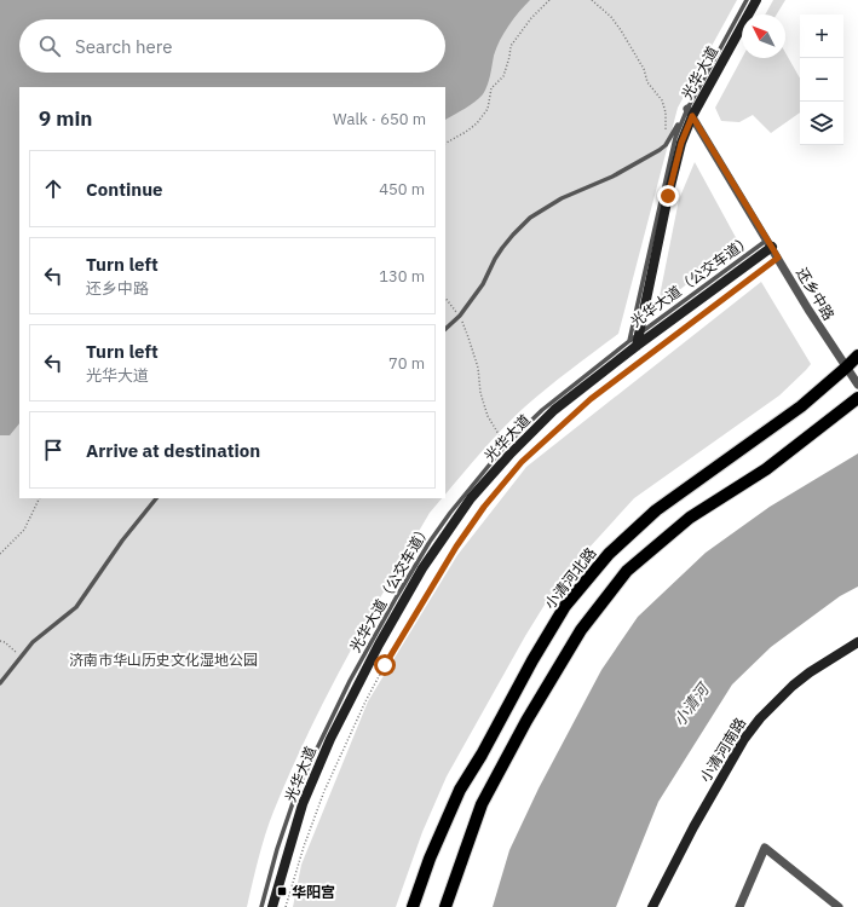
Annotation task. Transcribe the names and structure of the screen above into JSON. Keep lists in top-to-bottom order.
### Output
{
  "streets": {
    "main road": ["光华大道", "小清河北路", "小清河南路"],
    "street": ["还乡中路"],
    "lane": ["光华大道（公交车道）"]
  },
  "crossings": [
    ["光华大道", "光华大道（公交车道）"],
    ["光华大道", "还乡中路"],
    ["光华大道（公交车道）", "还乡中路"],
    ["还乡中路", "小清河北路"]
  ],
  "water": ["小清河"],
  "parks": ["济南市华山历史文化湿地公园"],
  "places": {
    "transit": ["华阳宫"]
  },
  "north": "top left",
  "page": {
    "map_buttons": ["+", "−"],
    "search": "Search here",
    "heading": ["9 min", "Walk · 650 m"],
    "list": [
      ["Continue", "450 m"],
      ["Turn left", "还乡中路", "130 m"],
      ["Turn left", "光华大道", "70 m"],
      "Arrive at destination"
    ]
  }
}
